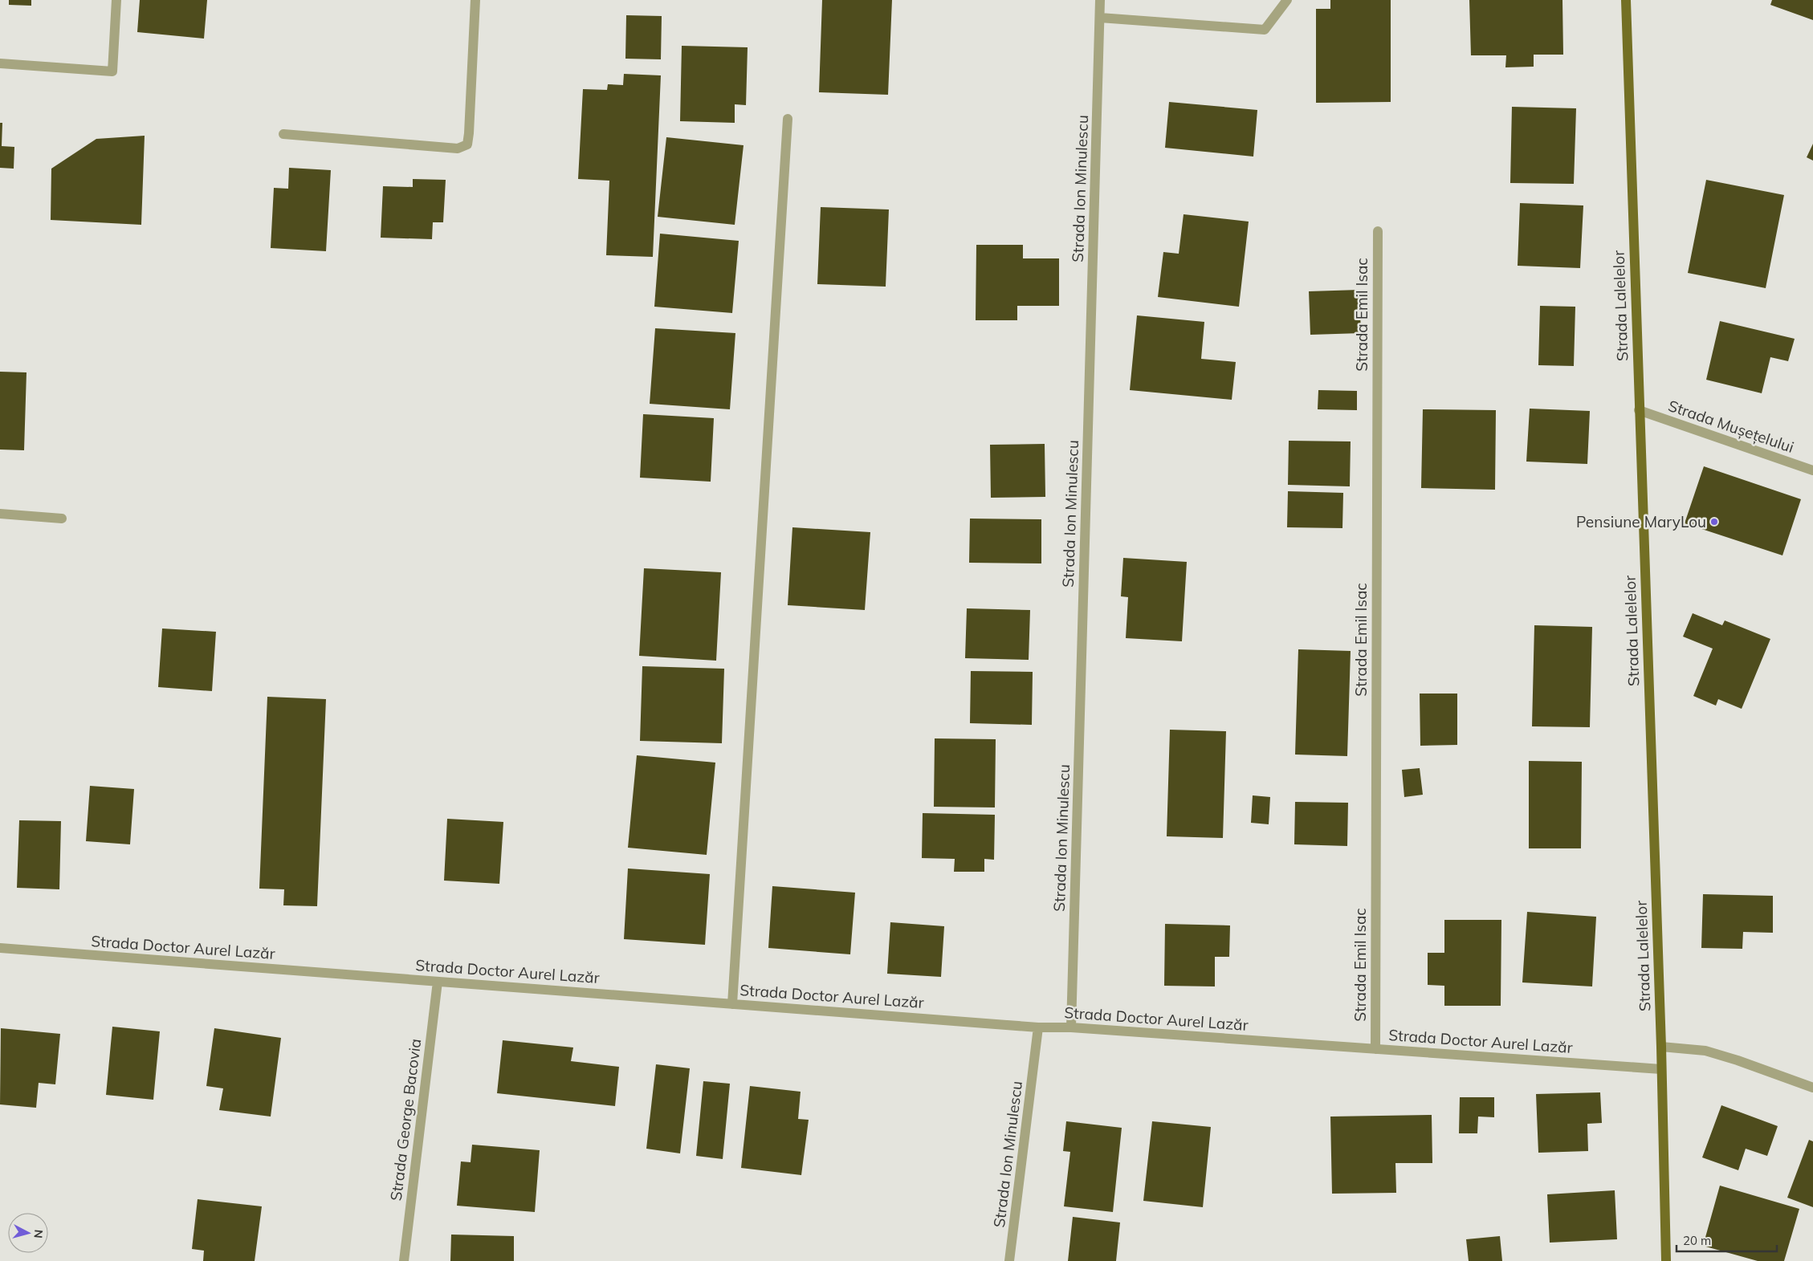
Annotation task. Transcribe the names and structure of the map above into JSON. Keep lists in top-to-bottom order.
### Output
{
  "streets": {
    "main road": ["Strada Lalelelor"],
    "street": [
      "Strada Ion Minulescu",
      "Strada Emil Isac",
      "Strada Mușețelului",
      "Strada Doctor Aurel Lazăr",
      "Strada George Bacovia"
    ]
  },
  "crossings": [
    ["Strada Ion Minulescu", "Strada Doctor Aurel Lazăr"],
    ["Strada Lalelelor", "Strada Mușețelului"],
    ["Strada Lalelelor", "Strada Doctor Aurel Lazăr"],
    ["Strada Emil Isac", "Strada Doctor Aurel Lazăr"],
    ["Strada Doctor Aurel Lazăr", "Strada George Bacovia"]
  ],
  "places": ["Pensiune MaryLou"],
  "scale_bar": "20 m",
  "north": "right"
}
